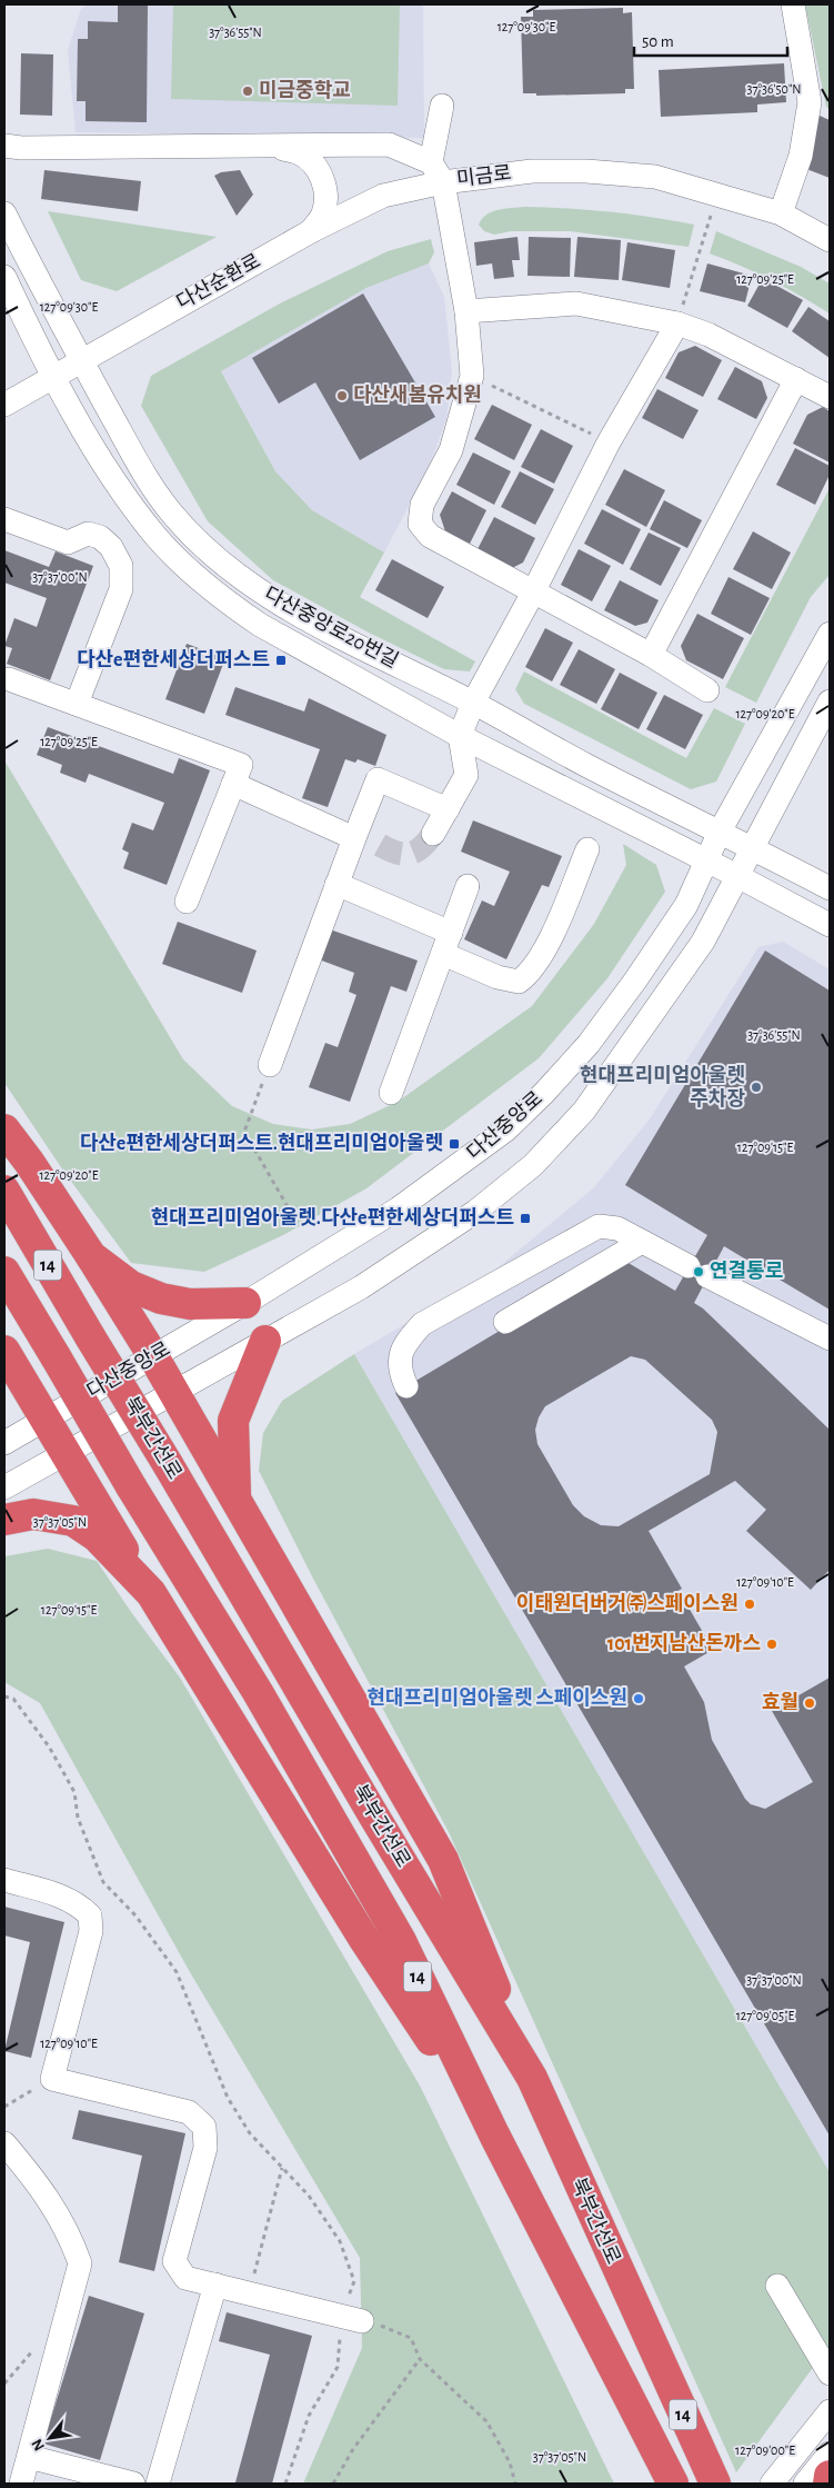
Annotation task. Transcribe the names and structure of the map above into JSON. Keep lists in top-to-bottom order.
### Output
{
  "streets": {
    "highway": ["14", "북부간선로"],
    "street": [
      "미금로",
      "다산순환로",
      "다산중앙로20번길",
      "다산중앙로"
    ]
  },
  "crossings": [
    ["미금로", "다산순환로"],
    ["다산순환로", "다산중앙로20번길"],
    ["다산중앙로20번길", "다산중앙로"]
  ],
  "places": {
    "other": [
      "미금중학교",
      "다산새봄유치원",
      "현대프리미엄아울렛 주차장",
      "연결통로",
      "이태원더버거㈜스페이스원",
      "101번지남산돈까스",
      "현대프리미엄아울렛 스페이스원",
      "효월"
    ],
    "transit": ["다산e편한세상더퍼스트", "다산e편한세상더퍼스트.현대프리미엄아울렛", "현대프리미엄아울렛.다산e편한세상더퍼스트"]
  },
  "scale_bar": "50 m",
  "north": "bottom left",
  "coordinates": [
    "127°09'30\"E",
    "37°36'55\"N",
    "37°36'50\"N",
    "127°09'25\"E",
    "37°37'00\"N",
    "127°09'20\"E",
    "127°09'15\"E",
    "37°37'05\"N",
    "127°09'10\"E",
    "127°09'05\"E",
    "127°09'00\"E"
  ]
}
